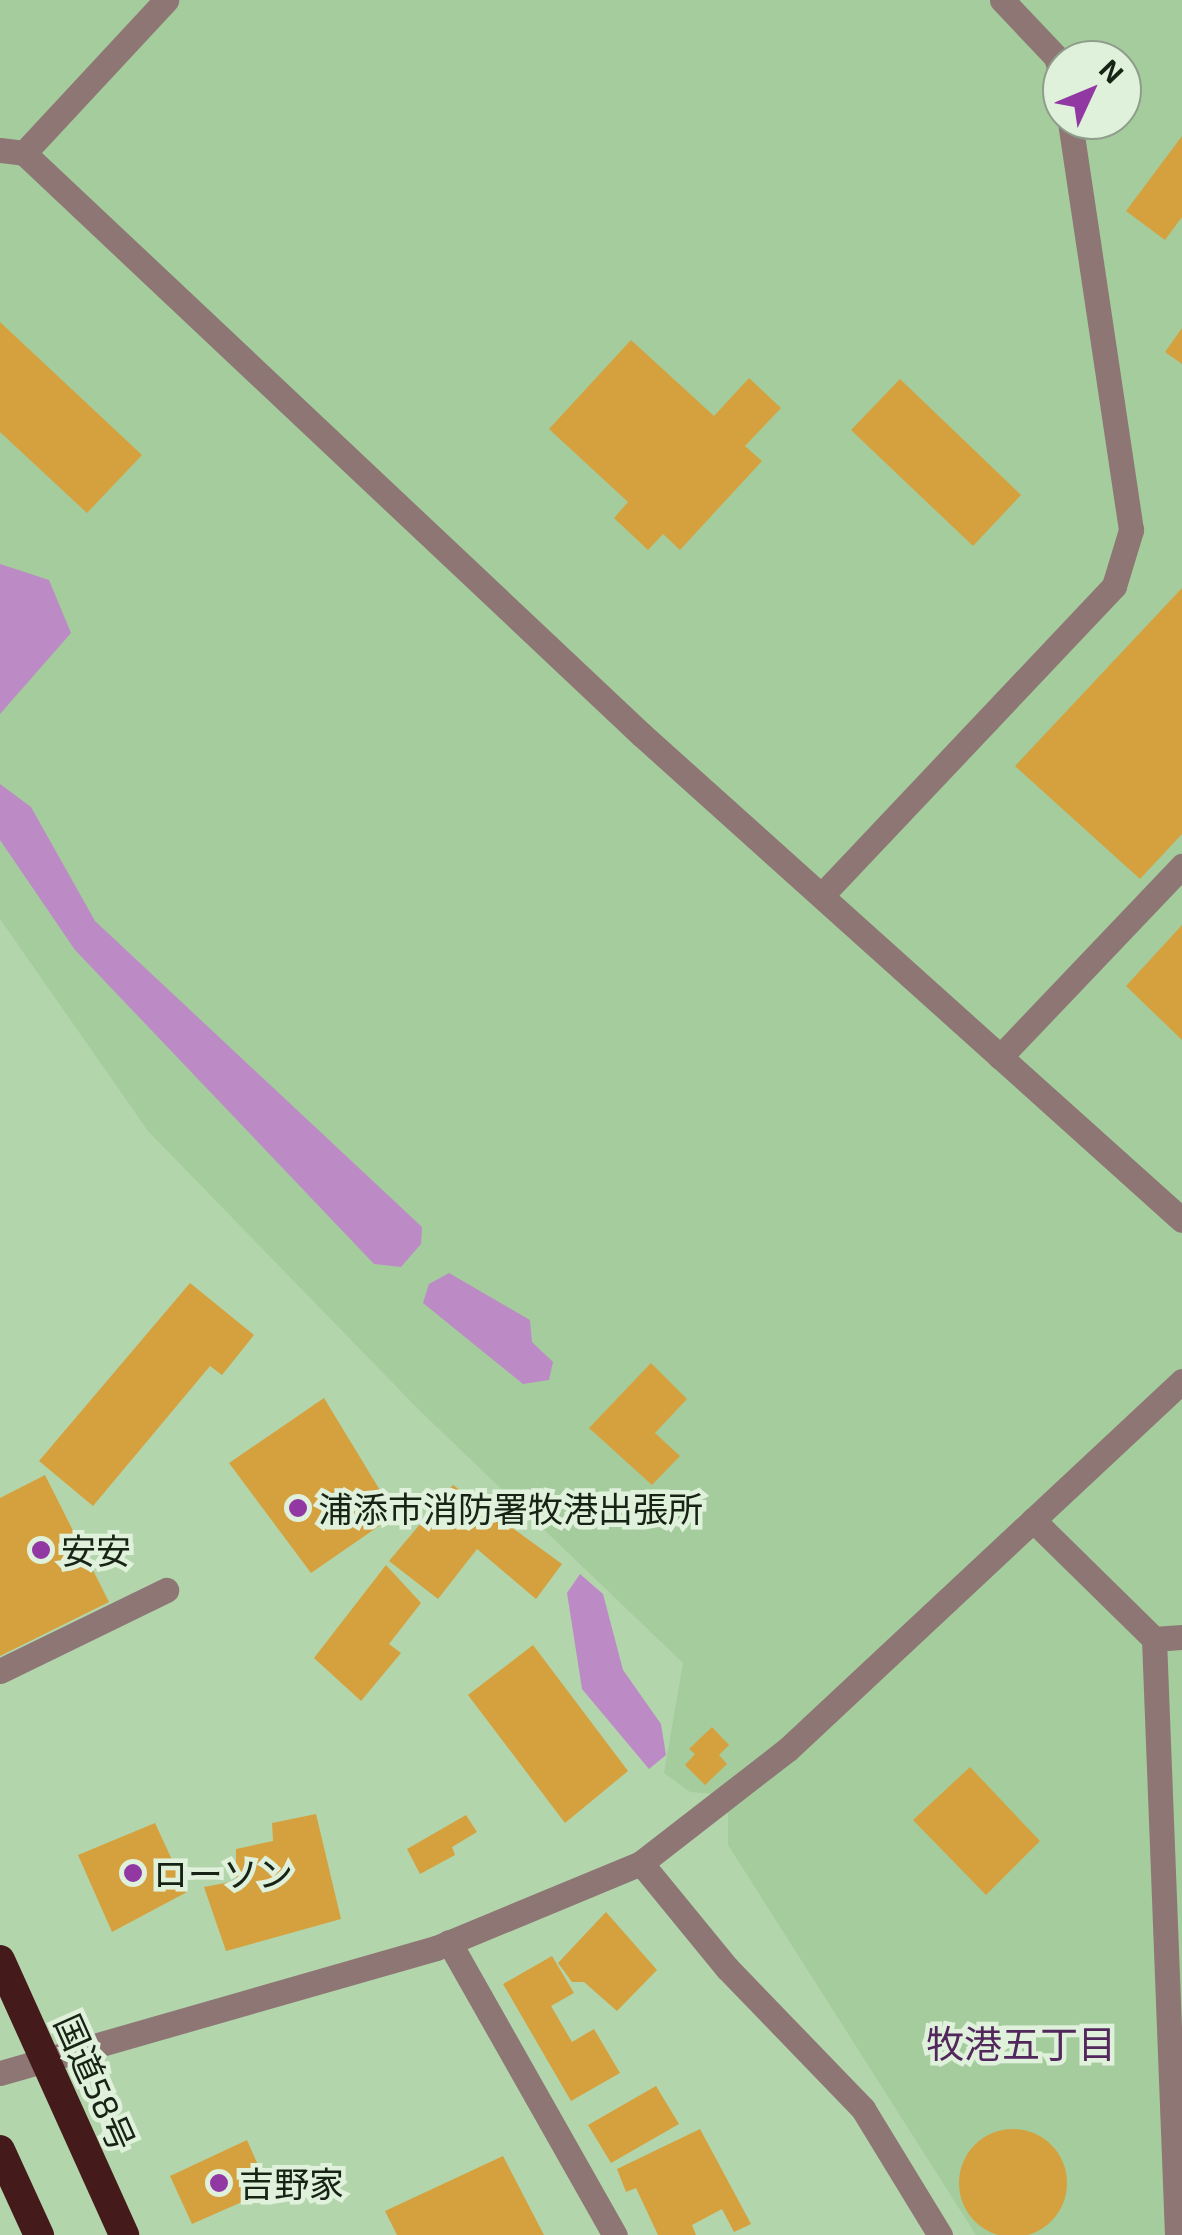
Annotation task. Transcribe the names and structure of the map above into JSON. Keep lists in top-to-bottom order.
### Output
{
  "streets": {
    "highway": ["国道58号"]
  },
  "districts": ["牧港五丁目"],
  "places": [
    "浦添市消防署牧港出張所",
    "安安",
    "ローソン",
    "吉野家"
  ],
  "north": "top right"
}
